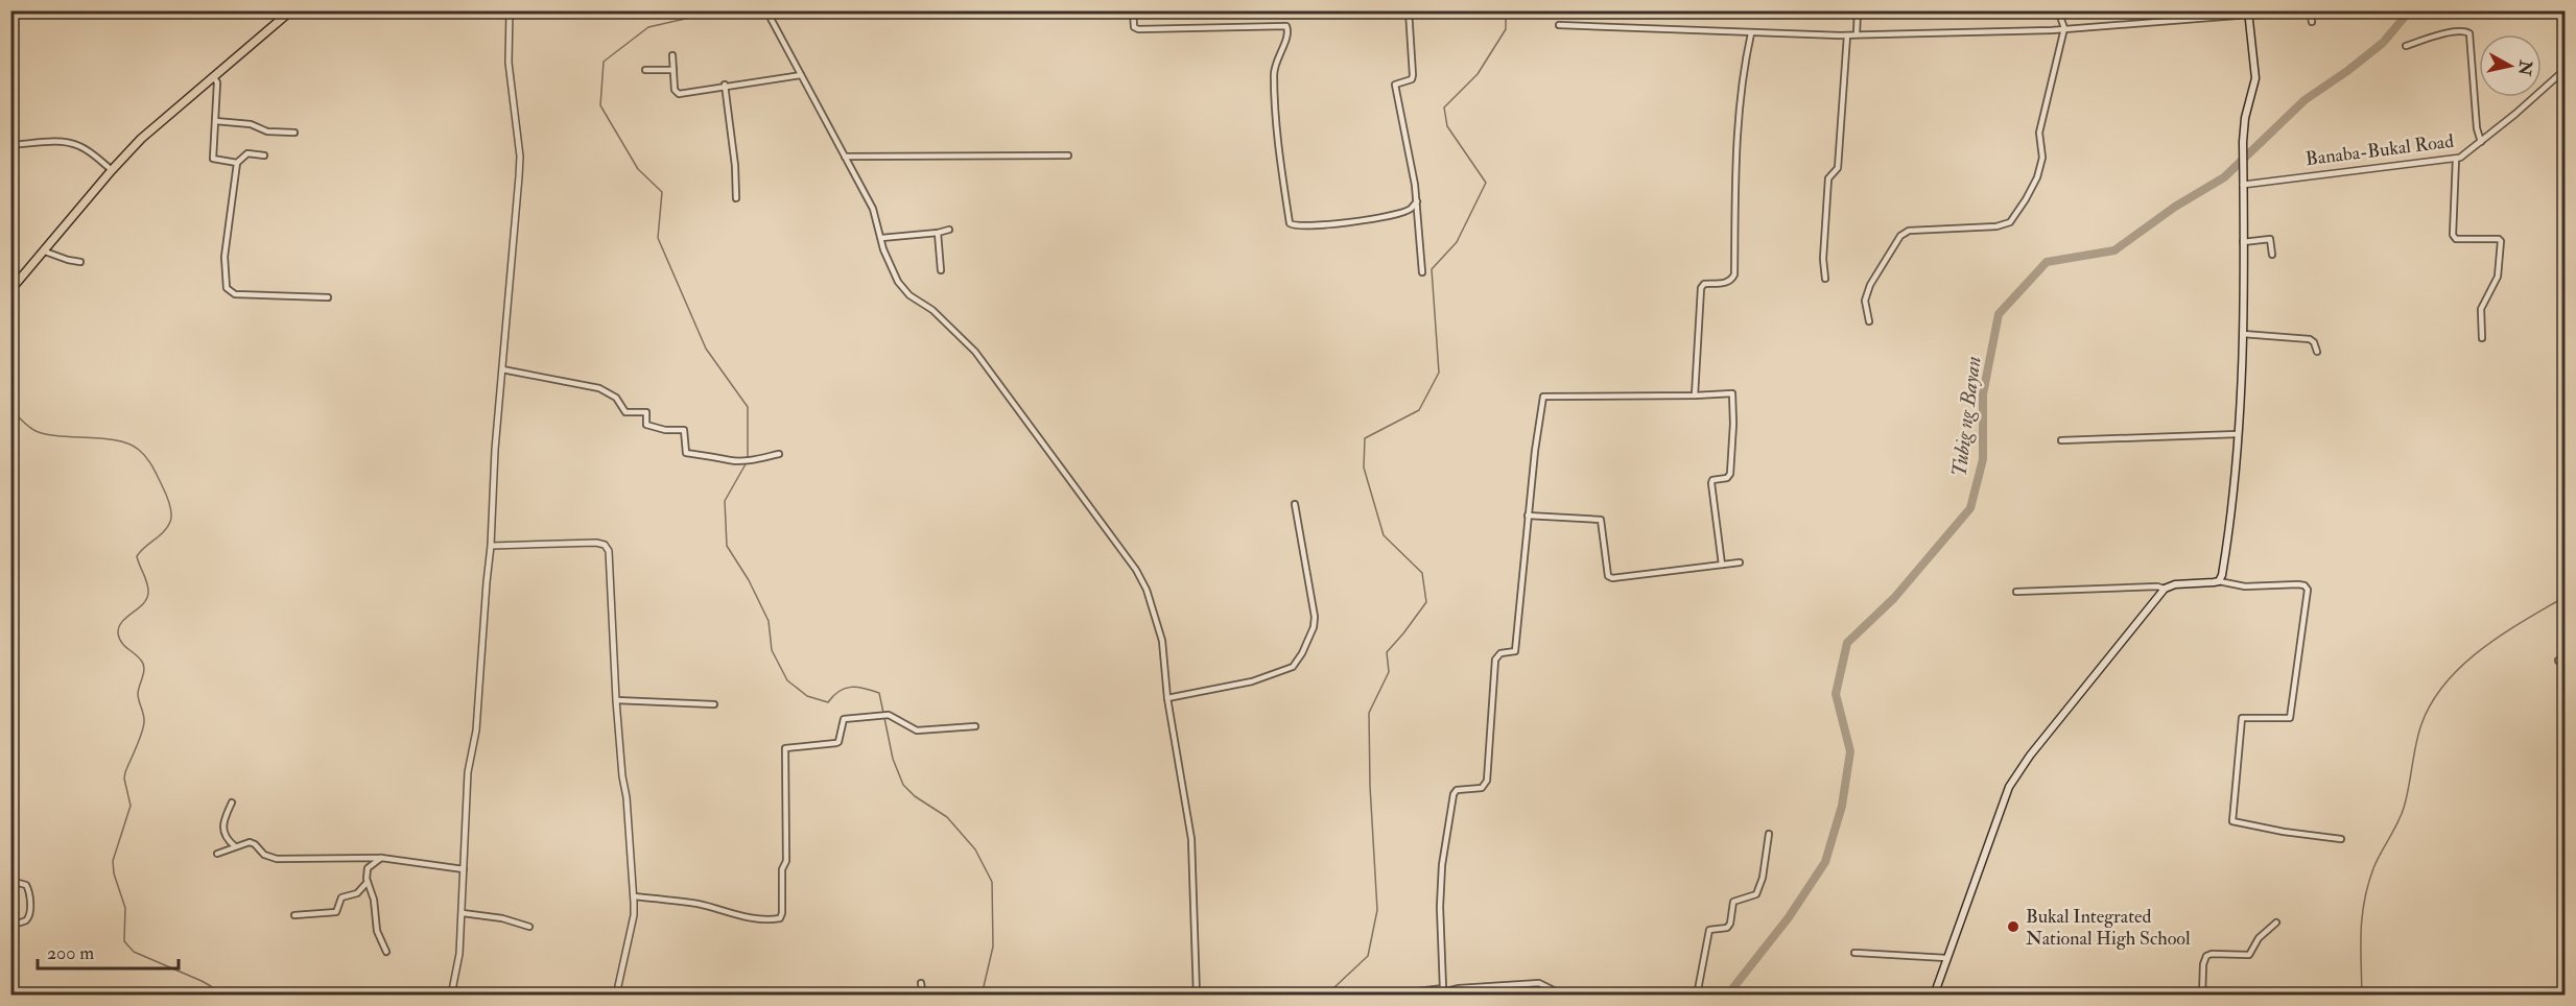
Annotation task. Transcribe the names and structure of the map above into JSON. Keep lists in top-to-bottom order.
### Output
{
  "streets": {
    "street": ["Banaba-Bukal Road"]
  },
  "water": ["Tubig ng Bayan"],
  "places": ["Bukal Integrated National High School"],
  "scale_bar": "200 m",
  "north": "right"
}
